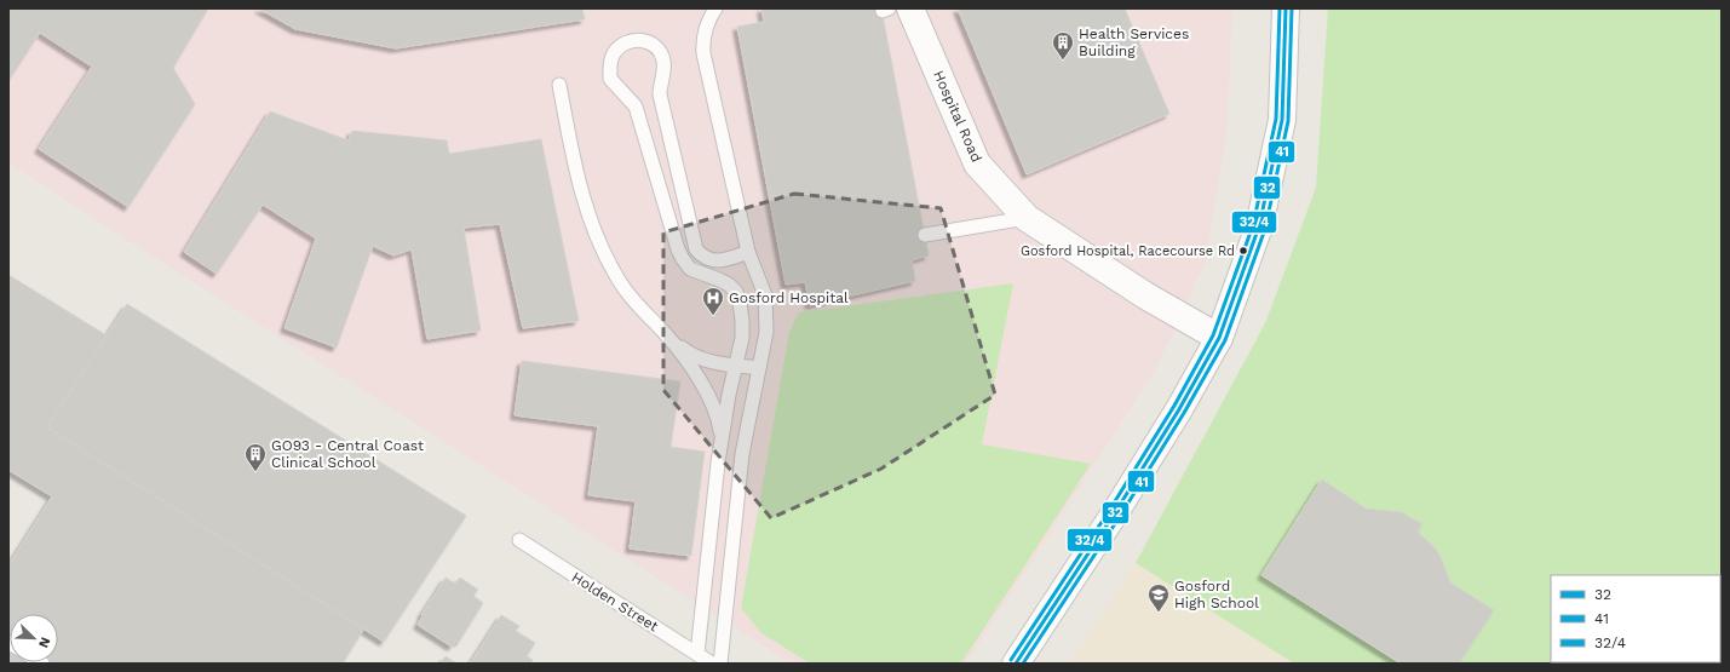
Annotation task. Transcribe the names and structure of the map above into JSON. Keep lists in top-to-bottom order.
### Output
{
  "streets": {
    "main road": ["Hospital Road"],
    "lane": ["Holden Street"]
  },
  "places": {
    "building": ["Health Services Building", "GO93 - Central Coast Clinical School"],
    "other": ["Gosford Hospital, Racecourse Rd"],
    "hospital": ["Gosford Hospital"],
    "school or university": ["Gosford High School"]
  },
  "lines": ["transit line 32", "transit line 41", "transit line 32/4"],
  "legend": ["32", "41", "32/4"],
  "north": "bottom right"
}
